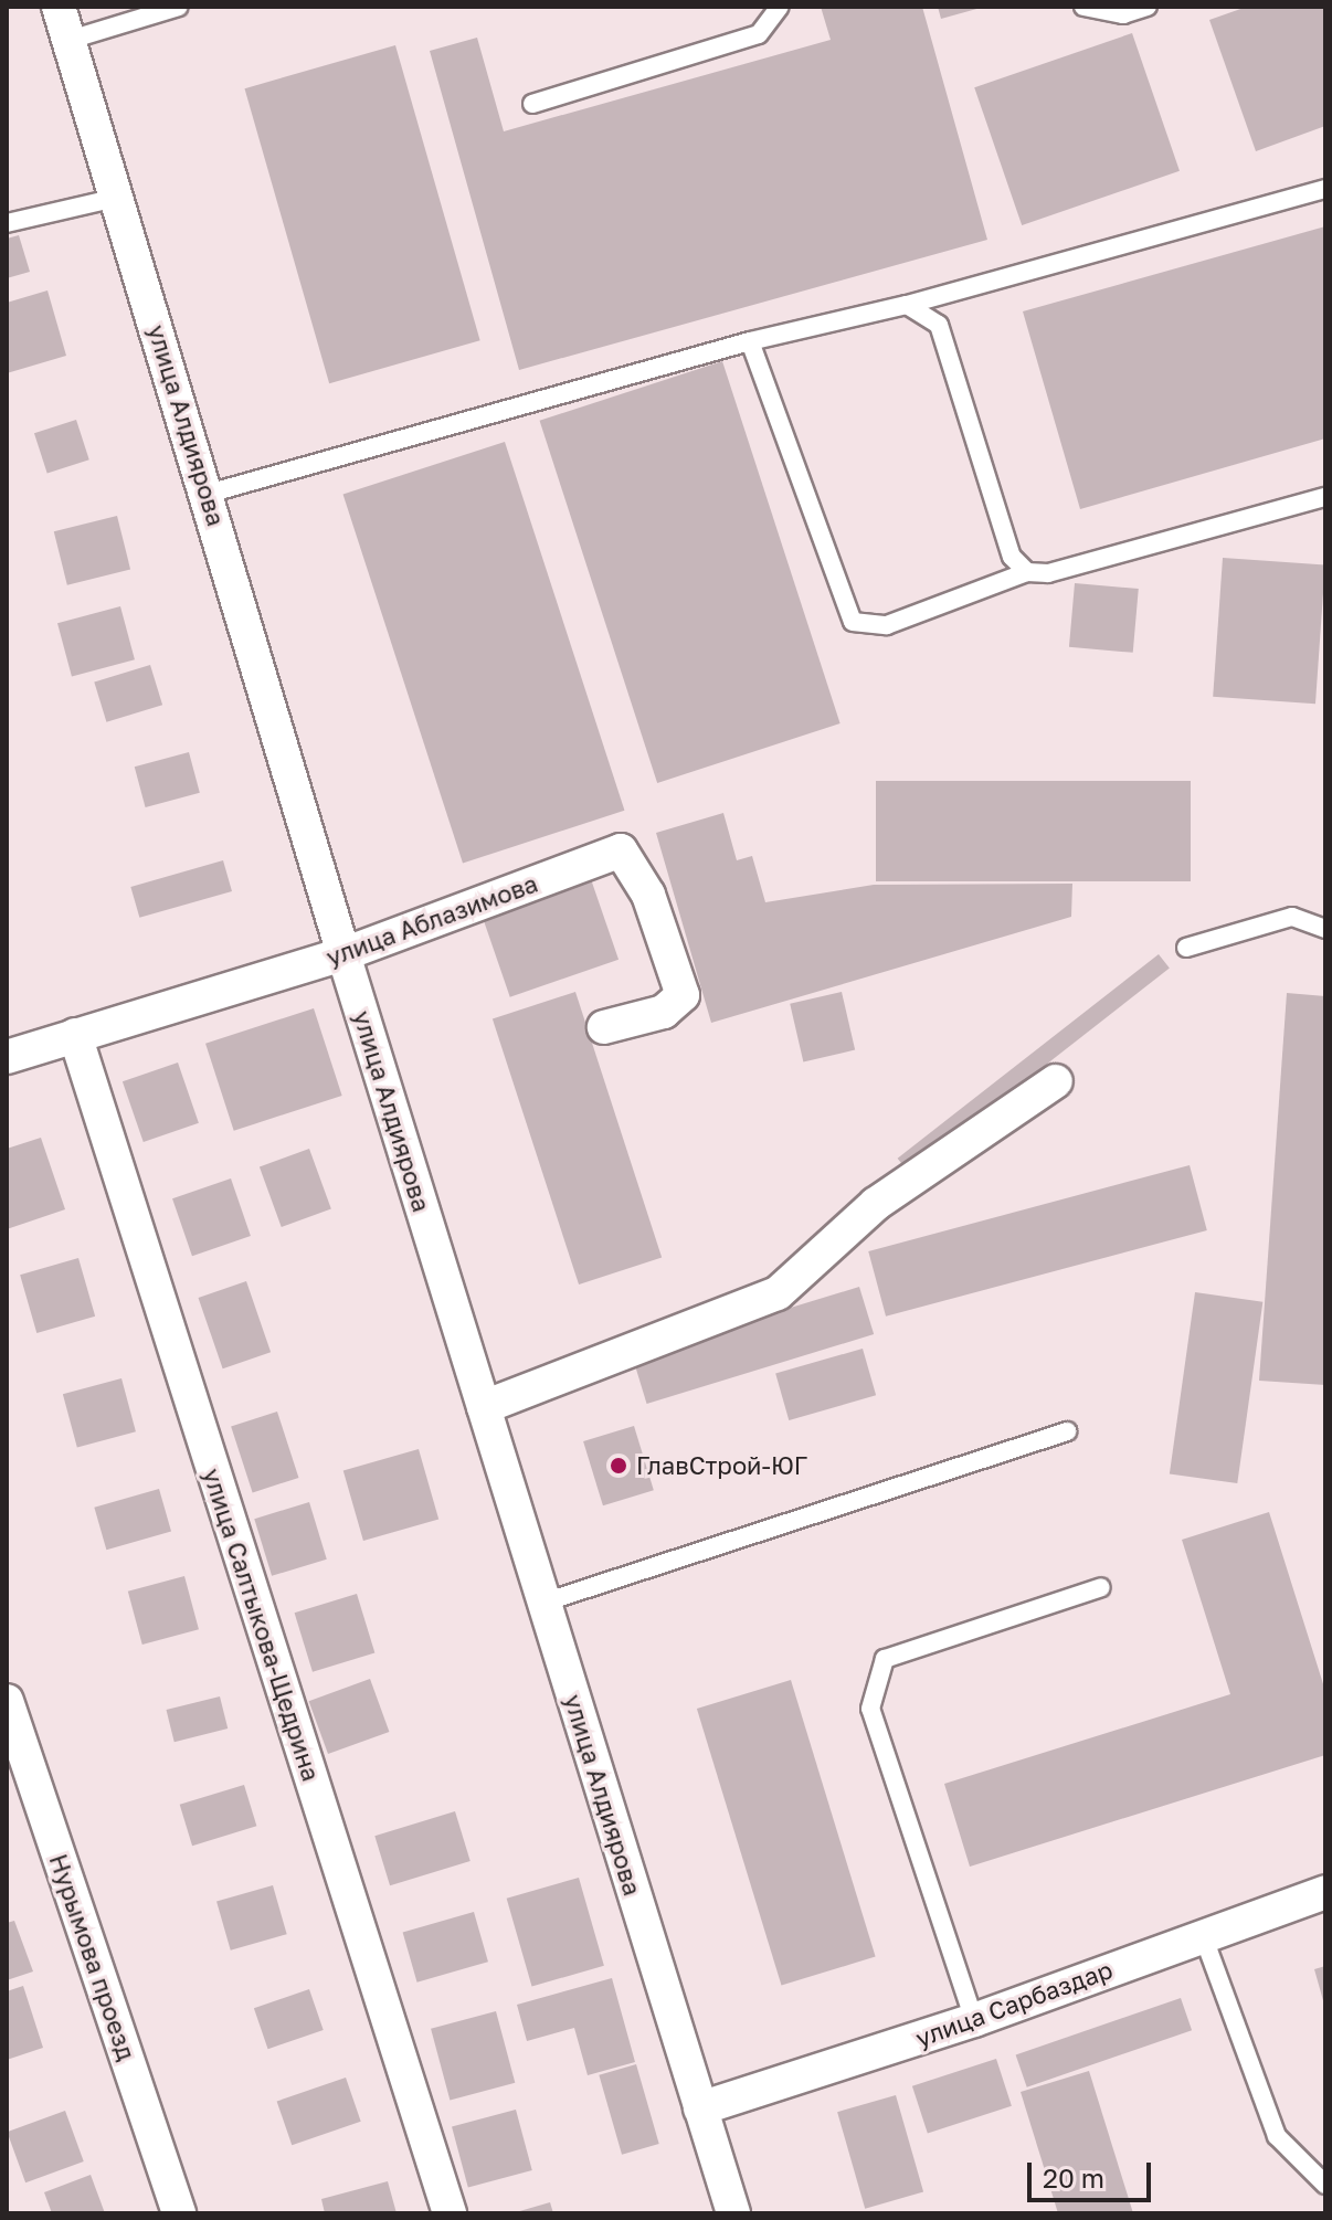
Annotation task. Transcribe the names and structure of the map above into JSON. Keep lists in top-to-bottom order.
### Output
{
  "streets": {
    "street": [
      "улица Алдиярова",
      "улица Аблазимова",
      "улица Салтыкова-Щедрина",
      "Нурымова проезд",
      "улица Сарбаздар"
    ]
  },
  "crossings": [
    ["улица Алдиярова", "улица Аблазимова"],
    ["улица Алдиярова", "улица Сарбаздар"],
    ["улица Аблазимова", "улица Салтыкова-Щедрина"]
  ],
  "places": ["ГлавСтрой-ЮГ"],
  "scale_bar": "20 m"
}
